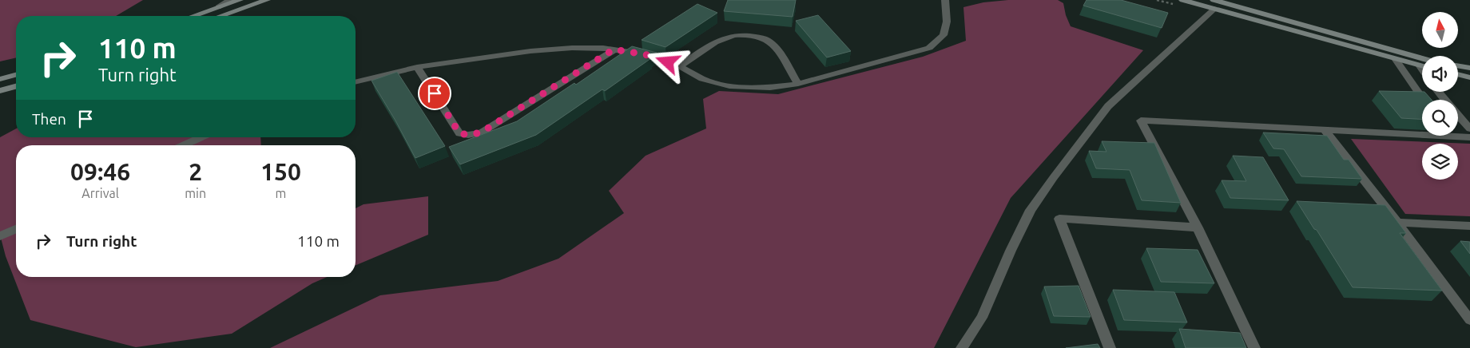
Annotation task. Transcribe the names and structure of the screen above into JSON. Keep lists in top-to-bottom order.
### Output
{
  "north": "top",
  "page": {
    "turn": ["110 m", "Turn right"],
    "then": "Then",
    "eta": [
      "09:46",
      "Arrival",
      "2",
      "min",
      "150",
      "m"
    ],
    "list": [
      {
        "name": "Turn right",
        "value": "110 m"
      }
    ]
  }
}
